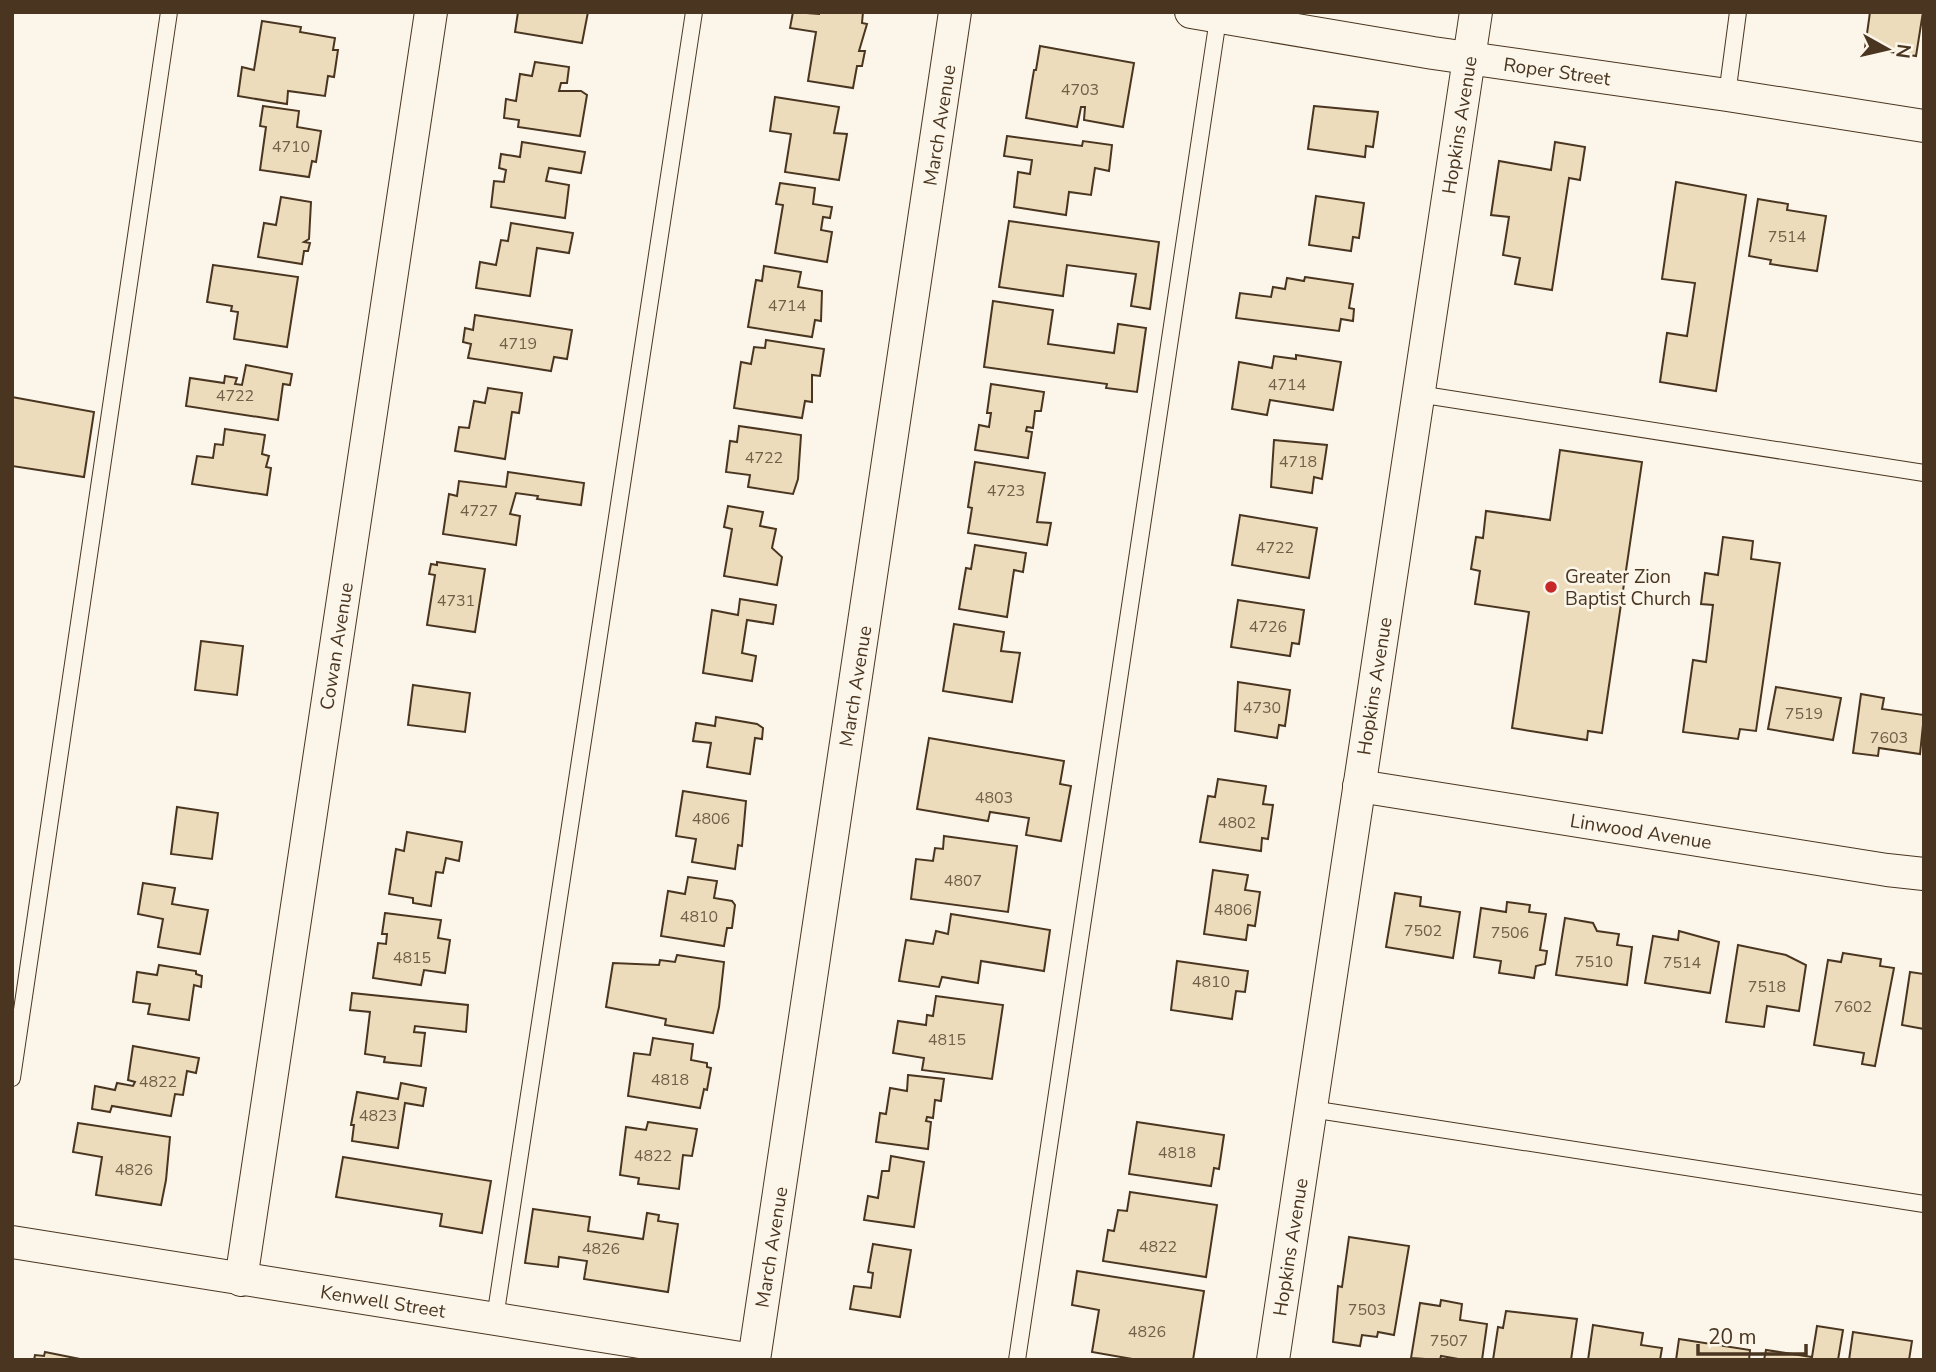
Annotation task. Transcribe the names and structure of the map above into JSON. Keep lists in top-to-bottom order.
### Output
{
  "streets": {
    "street": [
      "Roper Street",
      "March Avenue",
      "Hopkins Avenue",
      "Cowan Avenue",
      "Linwood Avenue",
      "Kenwell Street"
    ]
  },
  "crossings": [
    ["Roper Street", "Hopkins Avenue"],
    ["March Avenue", "Kenwell Street"],
    ["Hopkins Avenue", "Linwood Avenue"],
    ["Cowan Avenue", "Kenwell Street"]
  ],
  "places": ["Greater Zion Baptist Church"],
  "house_numbers": [
    "4703",
    "4710",
    "7514",
    "4714",
    "4719",
    "4714",
    "4722",
    "4722",
    "4718",
    "4723",
    "4727",
    "4722",
    "4731",
    "4726",
    "4730",
    "7519",
    "7603",
    "4803",
    "4806",
    "4802",
    "4807",
    "4806",
    "4810",
    "7502",
    "7506",
    "4815",
    "7510",
    "7514",
    "4810",
    "7518",
    "7602",
    "4815",
    "4818",
    "4822",
    "4823",
    "4818",
    "4822",
    "4826",
    "4822",
    "4826",
    "7503",
    "4826",
    "7507"
  ],
  "scale_bar": "20 m",
  "north": "right"
}
